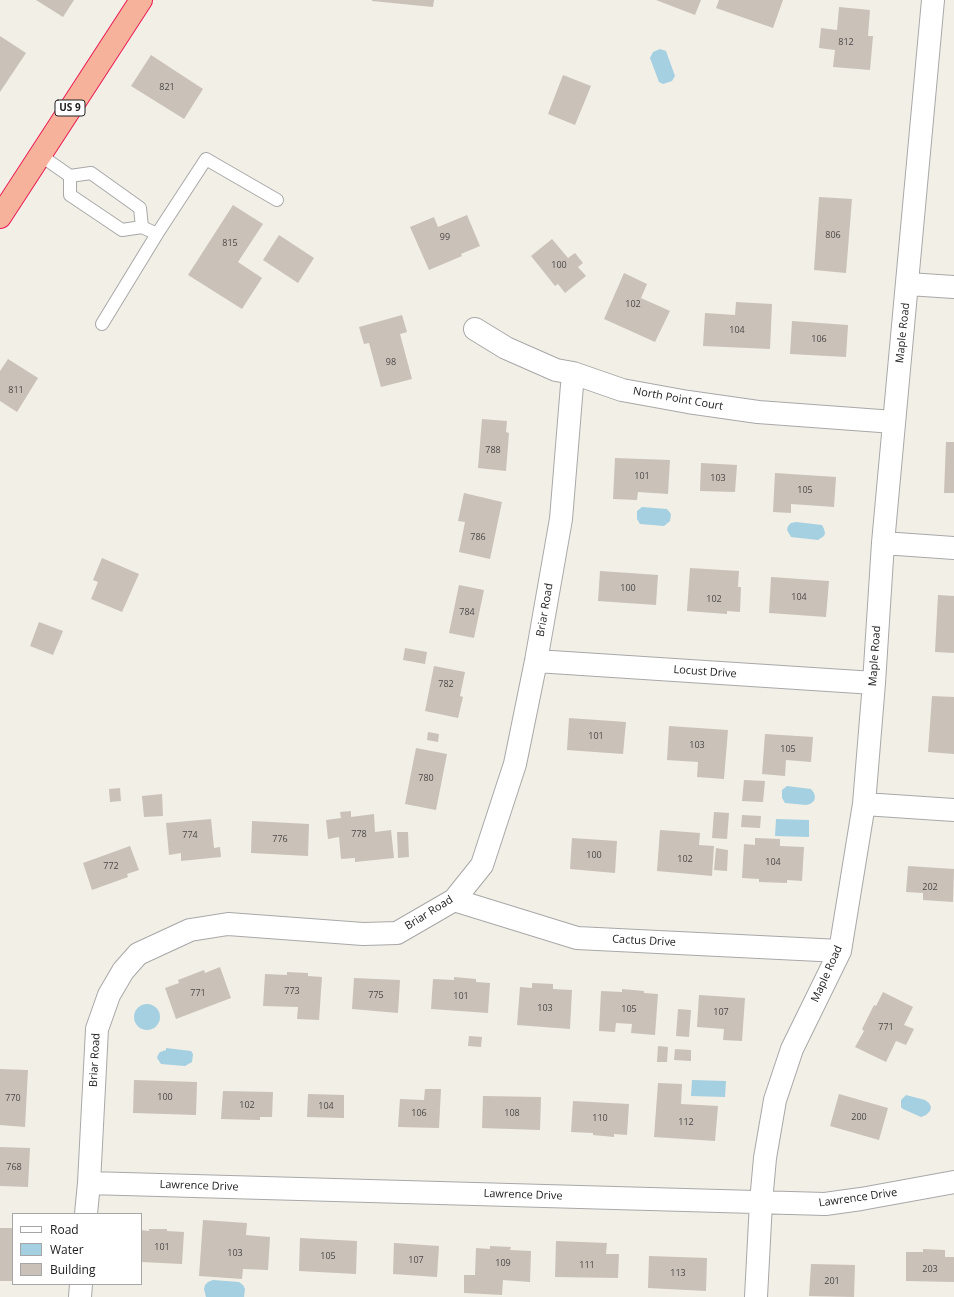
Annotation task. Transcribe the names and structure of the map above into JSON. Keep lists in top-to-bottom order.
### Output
{
  "streets": {
    "highway": ["US 9"],
    "street": [
      "Maple Road",
      "North Point Court",
      "Briar Road",
      "Locust Drive",
      "Cactus Drive",
      "Lawrence Drive"
    ]
  },
  "crossings": [
    ["Maple Road", "North Point Court"],
    ["Maple Road", "Locust Drive"],
    ["Maple Road", "Cactus Drive"],
    ["Maple Road", "Lawrence Drive"],
    ["North Point Court", "Briar Road"],
    ["Briar Road", "Locust Drive"],
    ["Briar Road", "Cactus Drive"],
    ["Briar Road", "Lawrence Drive"]
  ],
  "house_numbers": [
    "812",
    "821",
    "806",
    "99",
    "815",
    "100",
    "102",
    "104",
    "106",
    "98",
    "811",
    "788",
    "101",
    "103",
    "105",
    "786",
    "100",
    "104",
    "102",
    "784",
    "782",
    "101",
    "103",
    "105",
    "780",
    "778",
    "774",
    "776",
    "100",
    "102",
    "104",
    "772",
    "202",
    "773",
    "771",
    "775",
    "101",
    "103",
    "105",
    "107",
    "771",
    "100",
    "770",
    "102",
    "104",
    "106",
    "108",
    "200",
    "110",
    "112",
    "768",
    "101",
    "103",
    "105",
    "107",
    "109",
    "111",
    "203",
    "113",
    "201"
  ],
  "legend": ["Road", "Water", "Building"]
}
